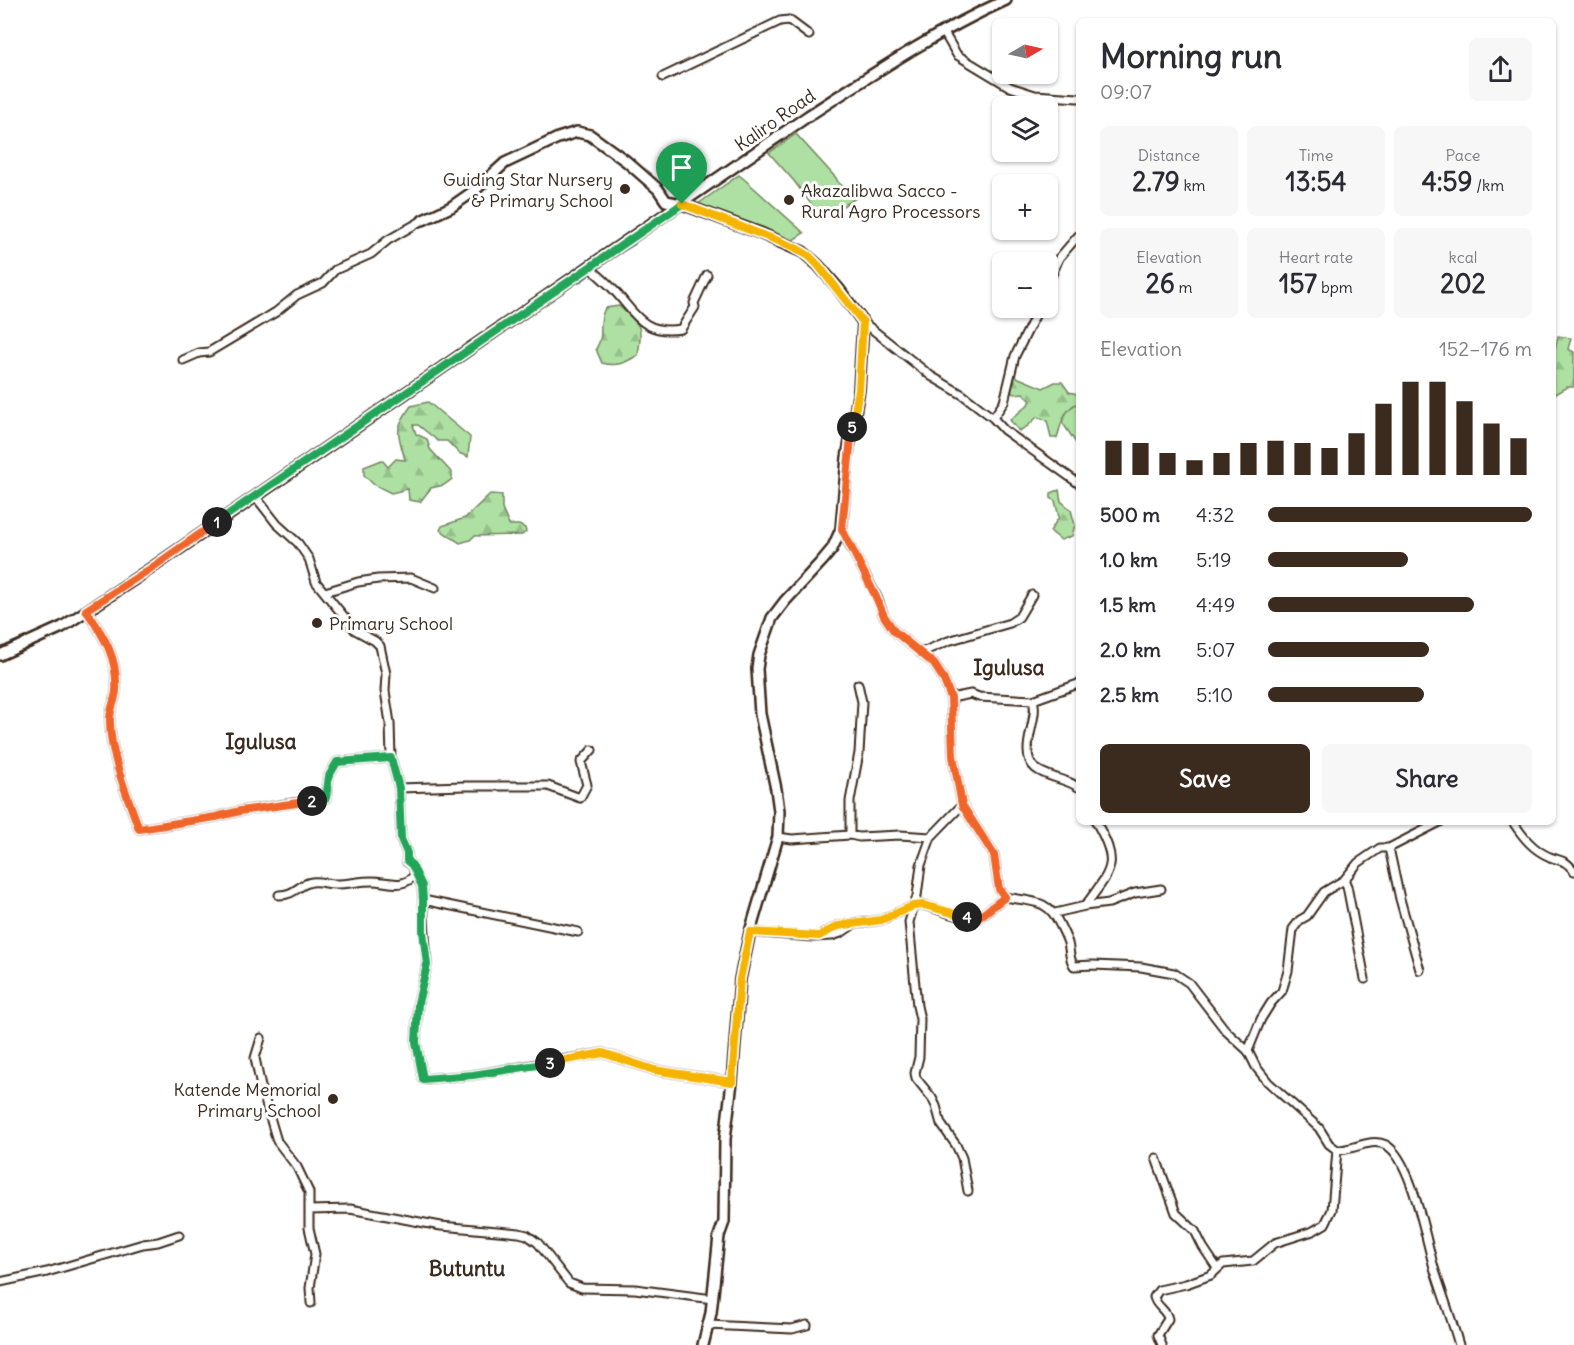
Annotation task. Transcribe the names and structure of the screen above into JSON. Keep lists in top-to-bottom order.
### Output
{
  "streets": {
    "street": ["Kaliro Road"]
  },
  "districts": ["Igulusa", "Igulusa", "Butuntu"],
  "places": [
    "Guiding Star Nursery & Primary School",
    "Akazalibwa Sacco - Rural Agro Processors",
    "Primary School",
    "Katende Memorial Primary School"
  ],
  "north": "right",
  "page": {
    "map_buttons": ["+", "−"],
    "heading": ["Morning run", "09:07"],
    "stats": [
      ["Distance", "2.79 km"],
      ["Time", "13:54"],
      ["Pace", "4:59 /km"],
      ["Elevation", "26 m"],
      ["Heart rate", "157 bpm"],
      ["kcal", "202"]
    ],
    "chart": ["Elevation", "152–176 m"],
    "pins": [
      "5",
      "1",
      "2",
      "4",
      "3"
    ],
    "list": [
      {
        "name": "500 m",
        "note": "4:32"
      },
      {
        "name": "1.0 km",
        "note": "5:19"
      },
      {
        "name": "1.5 km",
        "note": "4:49"
      },
      {
        "name": "2.0 km",
        "note": "5:07"
      },
      {
        "name": "2.5 km",
        "note": "5:10"
      }
    ],
    "buttons": ["Save", "Share"]
  }
}
